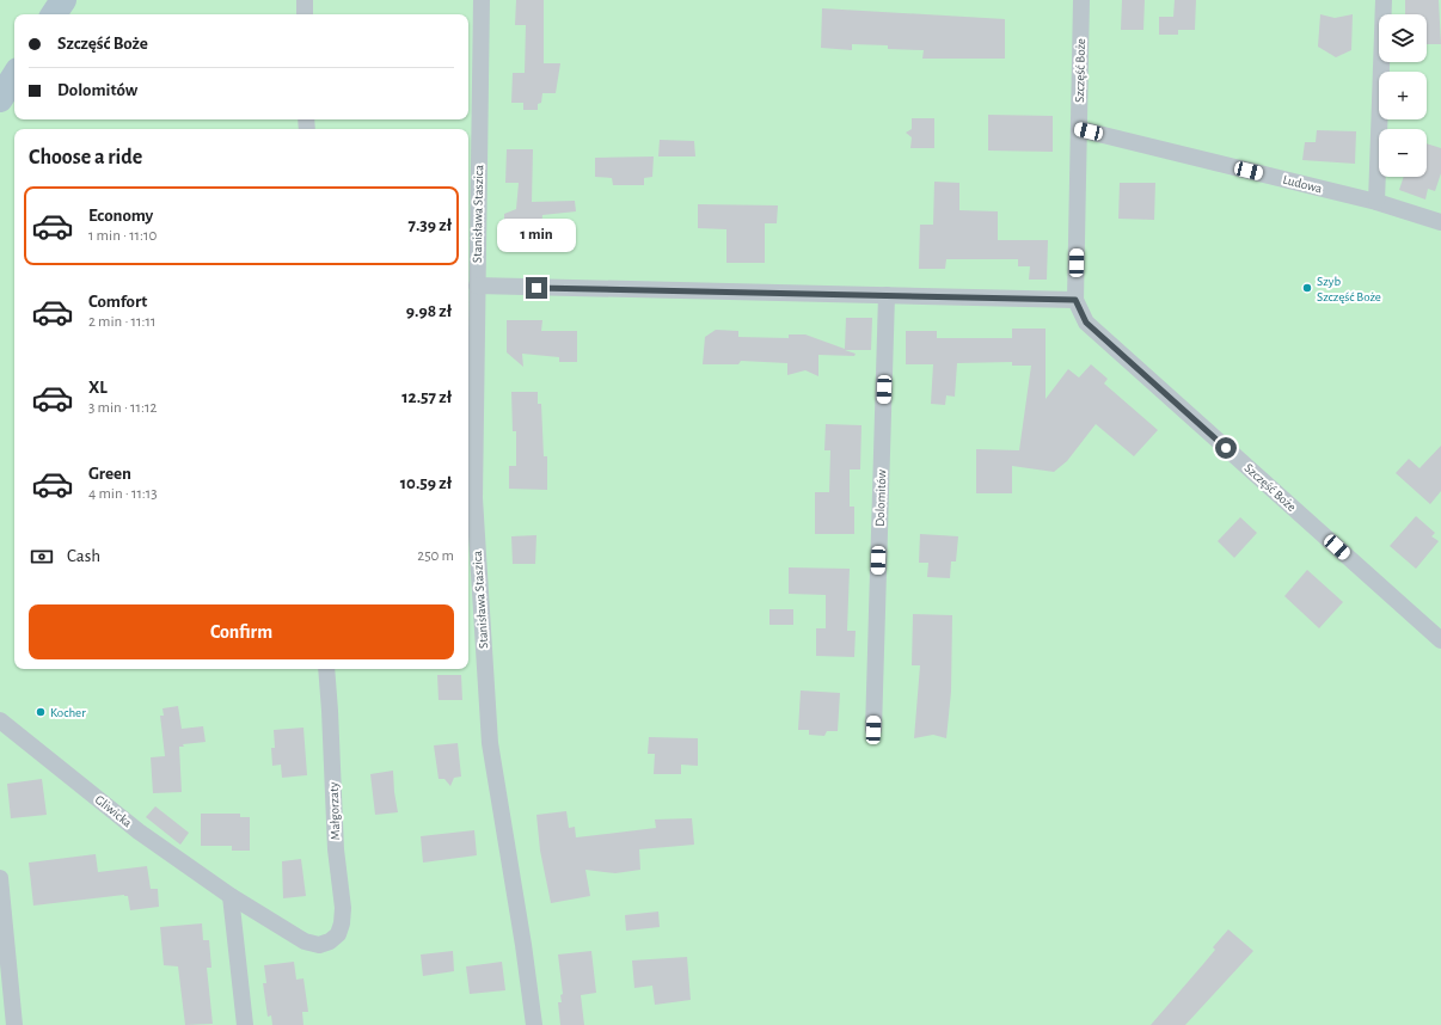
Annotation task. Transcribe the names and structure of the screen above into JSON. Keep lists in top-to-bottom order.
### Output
{
  "streets": {
    "street": [
      "Szczęść Boże",
      "Ludowa",
      "Stanisława Staszica",
      "Dolomitów",
      "Gliwicka",
      "Małgorzaty"
    ]
  },
  "crossings": [
    ["Szczęść Boże", "Ludowa"],
    ["Gliwicka", "Małgorzaty"]
  ],
  "places": ["Szyb Szczęść Boże", "Kocher"],
  "page": {
    "map_buttons": ["+", "−"],
    "banner": ["Szczęść Boże", "Dolomitów"],
    "heading": "Choose a ride",
    "list": [
      {
        "name": "Economy",
        "note": "1 min · 11:10",
        "value": "7.39 zł"
      },
      {
        "name": "Comfort",
        "note": "2 min · 11:11",
        "value": "9.98 zł"
      },
      {
        "name": "XL",
        "note": "3 min · 11:12",
        "value": "12.57 zł"
      },
      {
        "name": "Green",
        "note": "4 min · 11:13",
        "value": "10.59 zł"
      }
    ],
    "bubble": "1 min",
    "pay": ["Cash", "250 m"],
    "buttons": "Confirm"
  }
}
